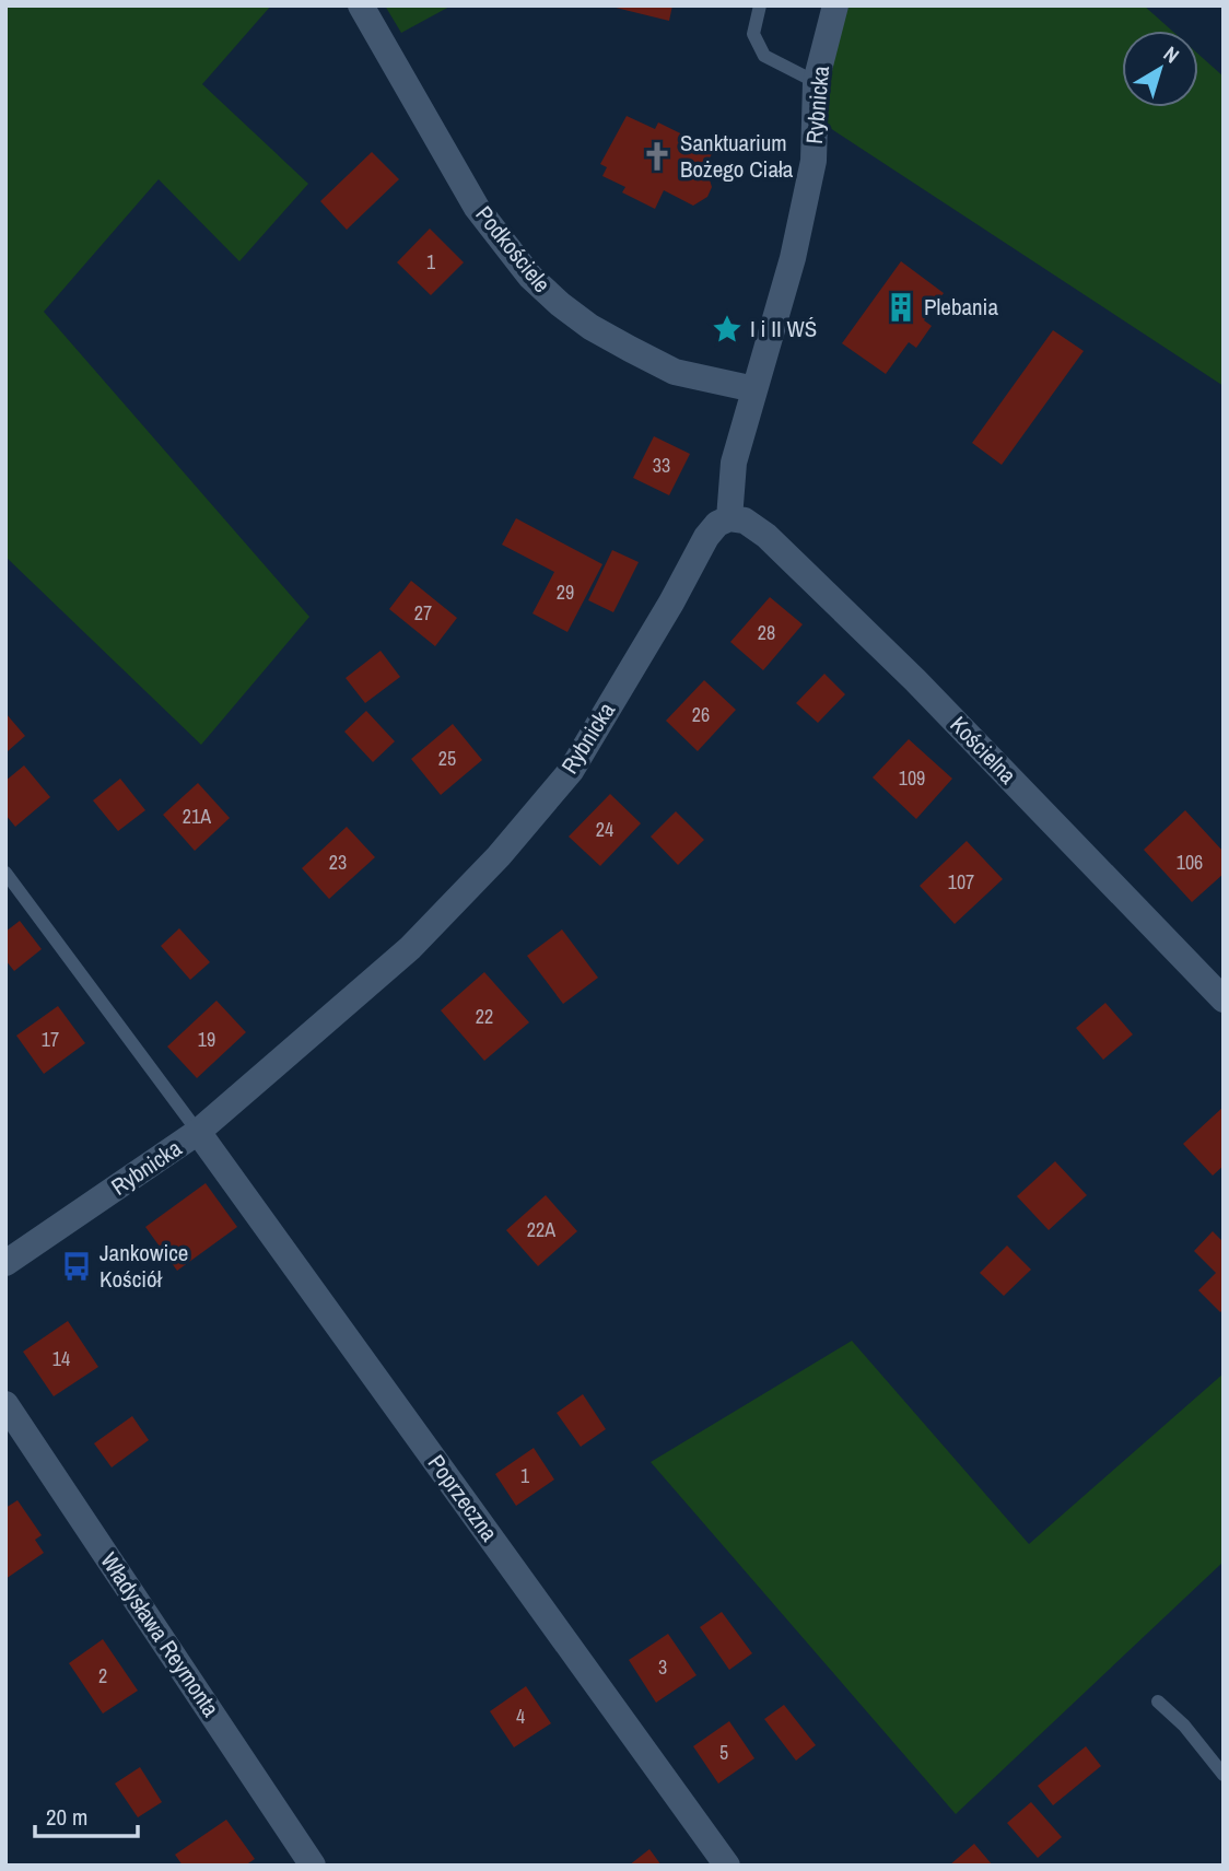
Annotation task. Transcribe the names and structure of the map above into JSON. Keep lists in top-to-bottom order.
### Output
{
  "streets": {
    "street": [
      "Rybnicka",
      "Podkościele",
      "Kościelna",
      "Poprzeczna",
      "Władysława Reymonta"
    ]
  },
  "crossings": [
    ["Rybnicka", "Podkościele"],
    ["Rybnicka", "Kościelna"],
    ["Rybnicka", "Poprzeczna"]
  ],
  "places": {
    "church": ["Sanktuarium Bożego Ciała"],
    "building": ["Plebania"],
    "place": ["I i II WŚ"],
    "bus stop": ["Jankowice Kościół"]
  },
  "house_numbers": [
    "1",
    "33",
    "29",
    "27",
    "28",
    "26",
    "25",
    "109",
    "21A",
    "24",
    "23",
    "106",
    "107",
    "22",
    "17",
    "19",
    "22A",
    "14",
    "1",
    "3",
    "2",
    "4",
    "5"
  ],
  "scale_bar": "20 m",
  "north": "top right"
}
